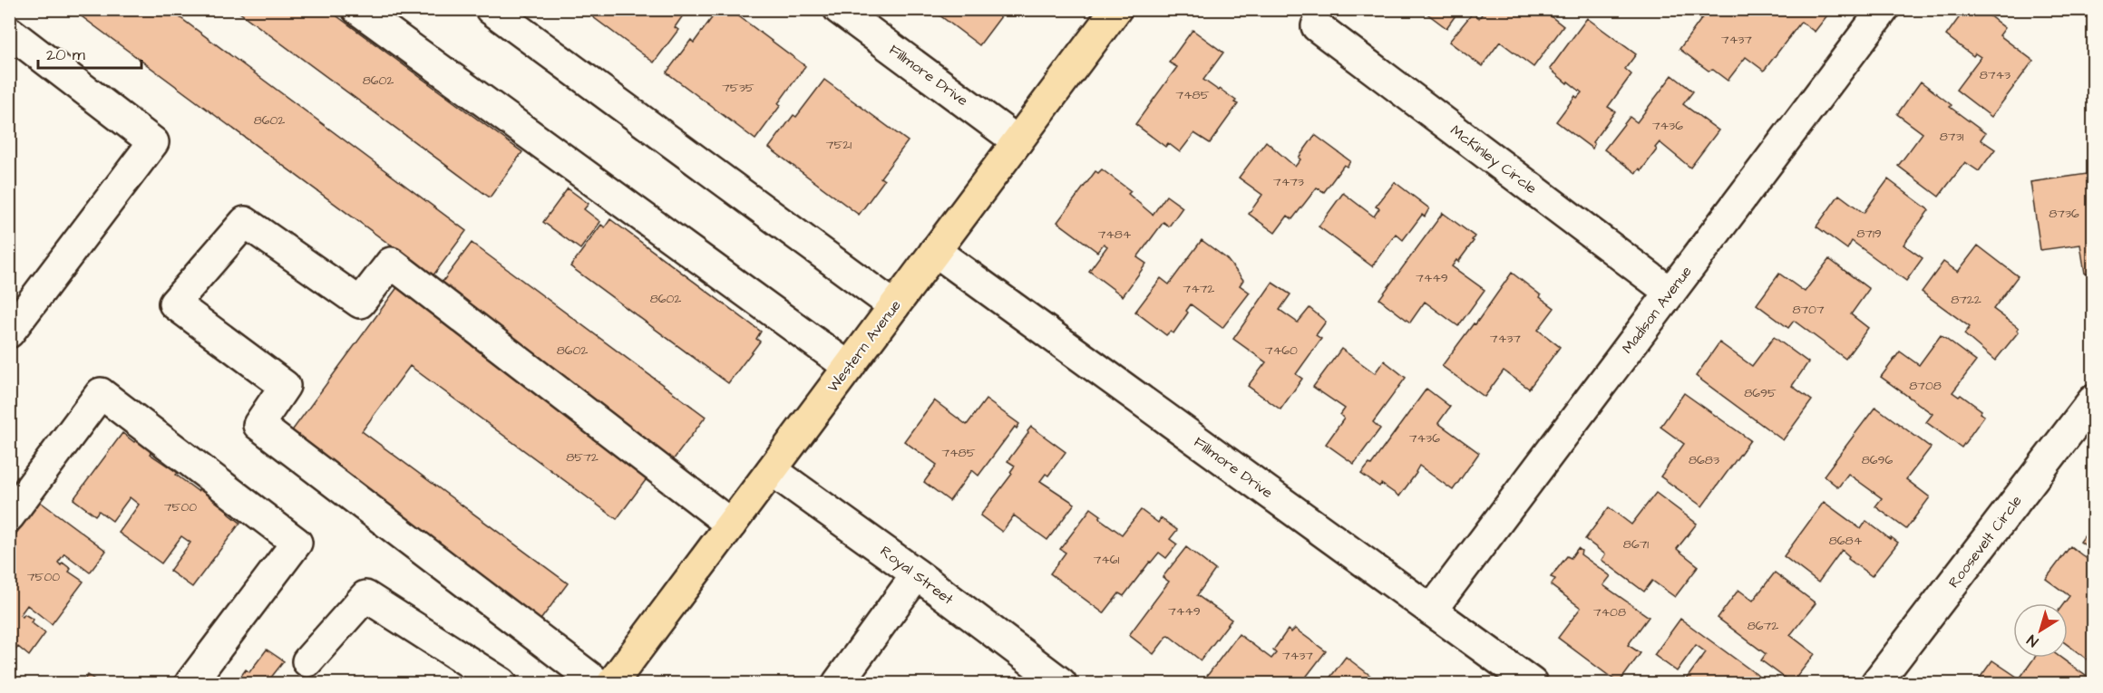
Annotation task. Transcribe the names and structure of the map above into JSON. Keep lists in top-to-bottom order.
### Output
{
  "streets": {
    "main road": ["Western Avenue"],
    "street": [
      "Fillmore Drive",
      "McKinley Circle",
      "Madison Avenue",
      "Roosevelt Circle",
      "Royal Street"
    ]
  },
  "crossings": [
    ["Fillmore Drive", "Madison Avenue"],
    ["Fillmore Drive", "Western Avenue"],
    ["McKinley Circle", "Madison Avenue"],
    ["Western Avenue", "Royal Street"]
  ],
  "house_numbers": [
    "7437",
    "8743",
    "8602",
    "7535",
    "7485",
    "8602",
    "7436",
    "8731",
    "7521",
    "7473",
    "8736",
    "8719",
    "7484",
    "7449",
    "7472",
    "8602",
    "8722",
    "8707",
    "7437",
    "8602",
    "7460",
    "8708",
    "8695",
    "7436",
    "7485",
    "8572",
    "8683",
    "8696",
    "7500",
    "8684",
    "8671",
    "7461",
    "7500",
    "7449",
    "7408",
    "8672",
    "7437"
  ],
  "scale_bar": "20 m",
  "north": "bottom left"
}
